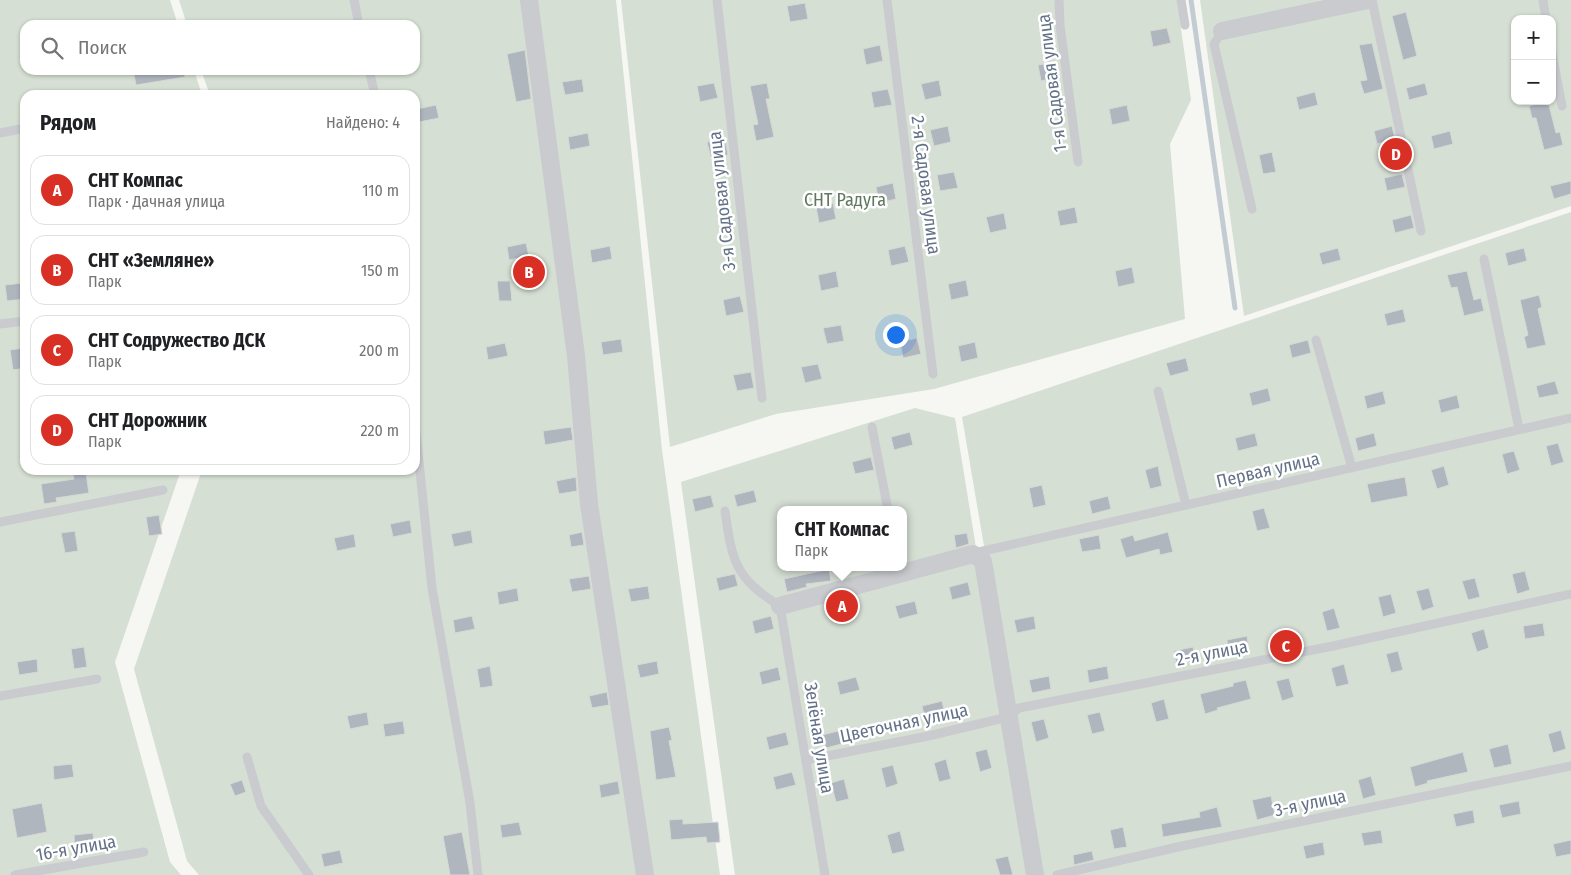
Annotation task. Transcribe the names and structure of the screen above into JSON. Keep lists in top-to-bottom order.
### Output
{
  "streets": {
    "lane": [
      "1-я Садовая улица",
      "2-я Садовая улица",
      "3-я Садовая улица",
      "Первая улица",
      "2-я улица",
      "Цветочная улица",
      "Зелёная улица",
      "3-я улица",
      "16-я улица"
    ]
  },
  "crossings": [
    ["2-я улица", "Цветочная улица"],
    ["Цветочная улица", "Зелёная улица"]
  ],
  "parks": ["СНТ Радуга"],
  "page": {
    "map_buttons": ["+", "−"],
    "search": "Поиск",
    "heading": ["Рядом", "Найдено: 4"],
    "pins": [
      "D",
      "B",
      "A",
      "C"
    ],
    "list": [
      {
        "mark": "A",
        "name": "СНТ Компас",
        "note": "Парк · Дачная улица",
        "value": "110 m"
      },
      {
        "mark": "B",
        "name": "СНТ «Земляне»",
        "note": "Парк",
        "value": "150 m"
      },
      {
        "mark": "C",
        "name": "СНТ Содружество ДСК",
        "note": "Парк",
        "value": "200 m"
      },
      {
        "mark": "D",
        "name": "СНТ Дорожник",
        "note": "Парк",
        "value": "220 m"
      }
    ],
    "popup": ["СНТ Компас", "Парк"]
  }
}
